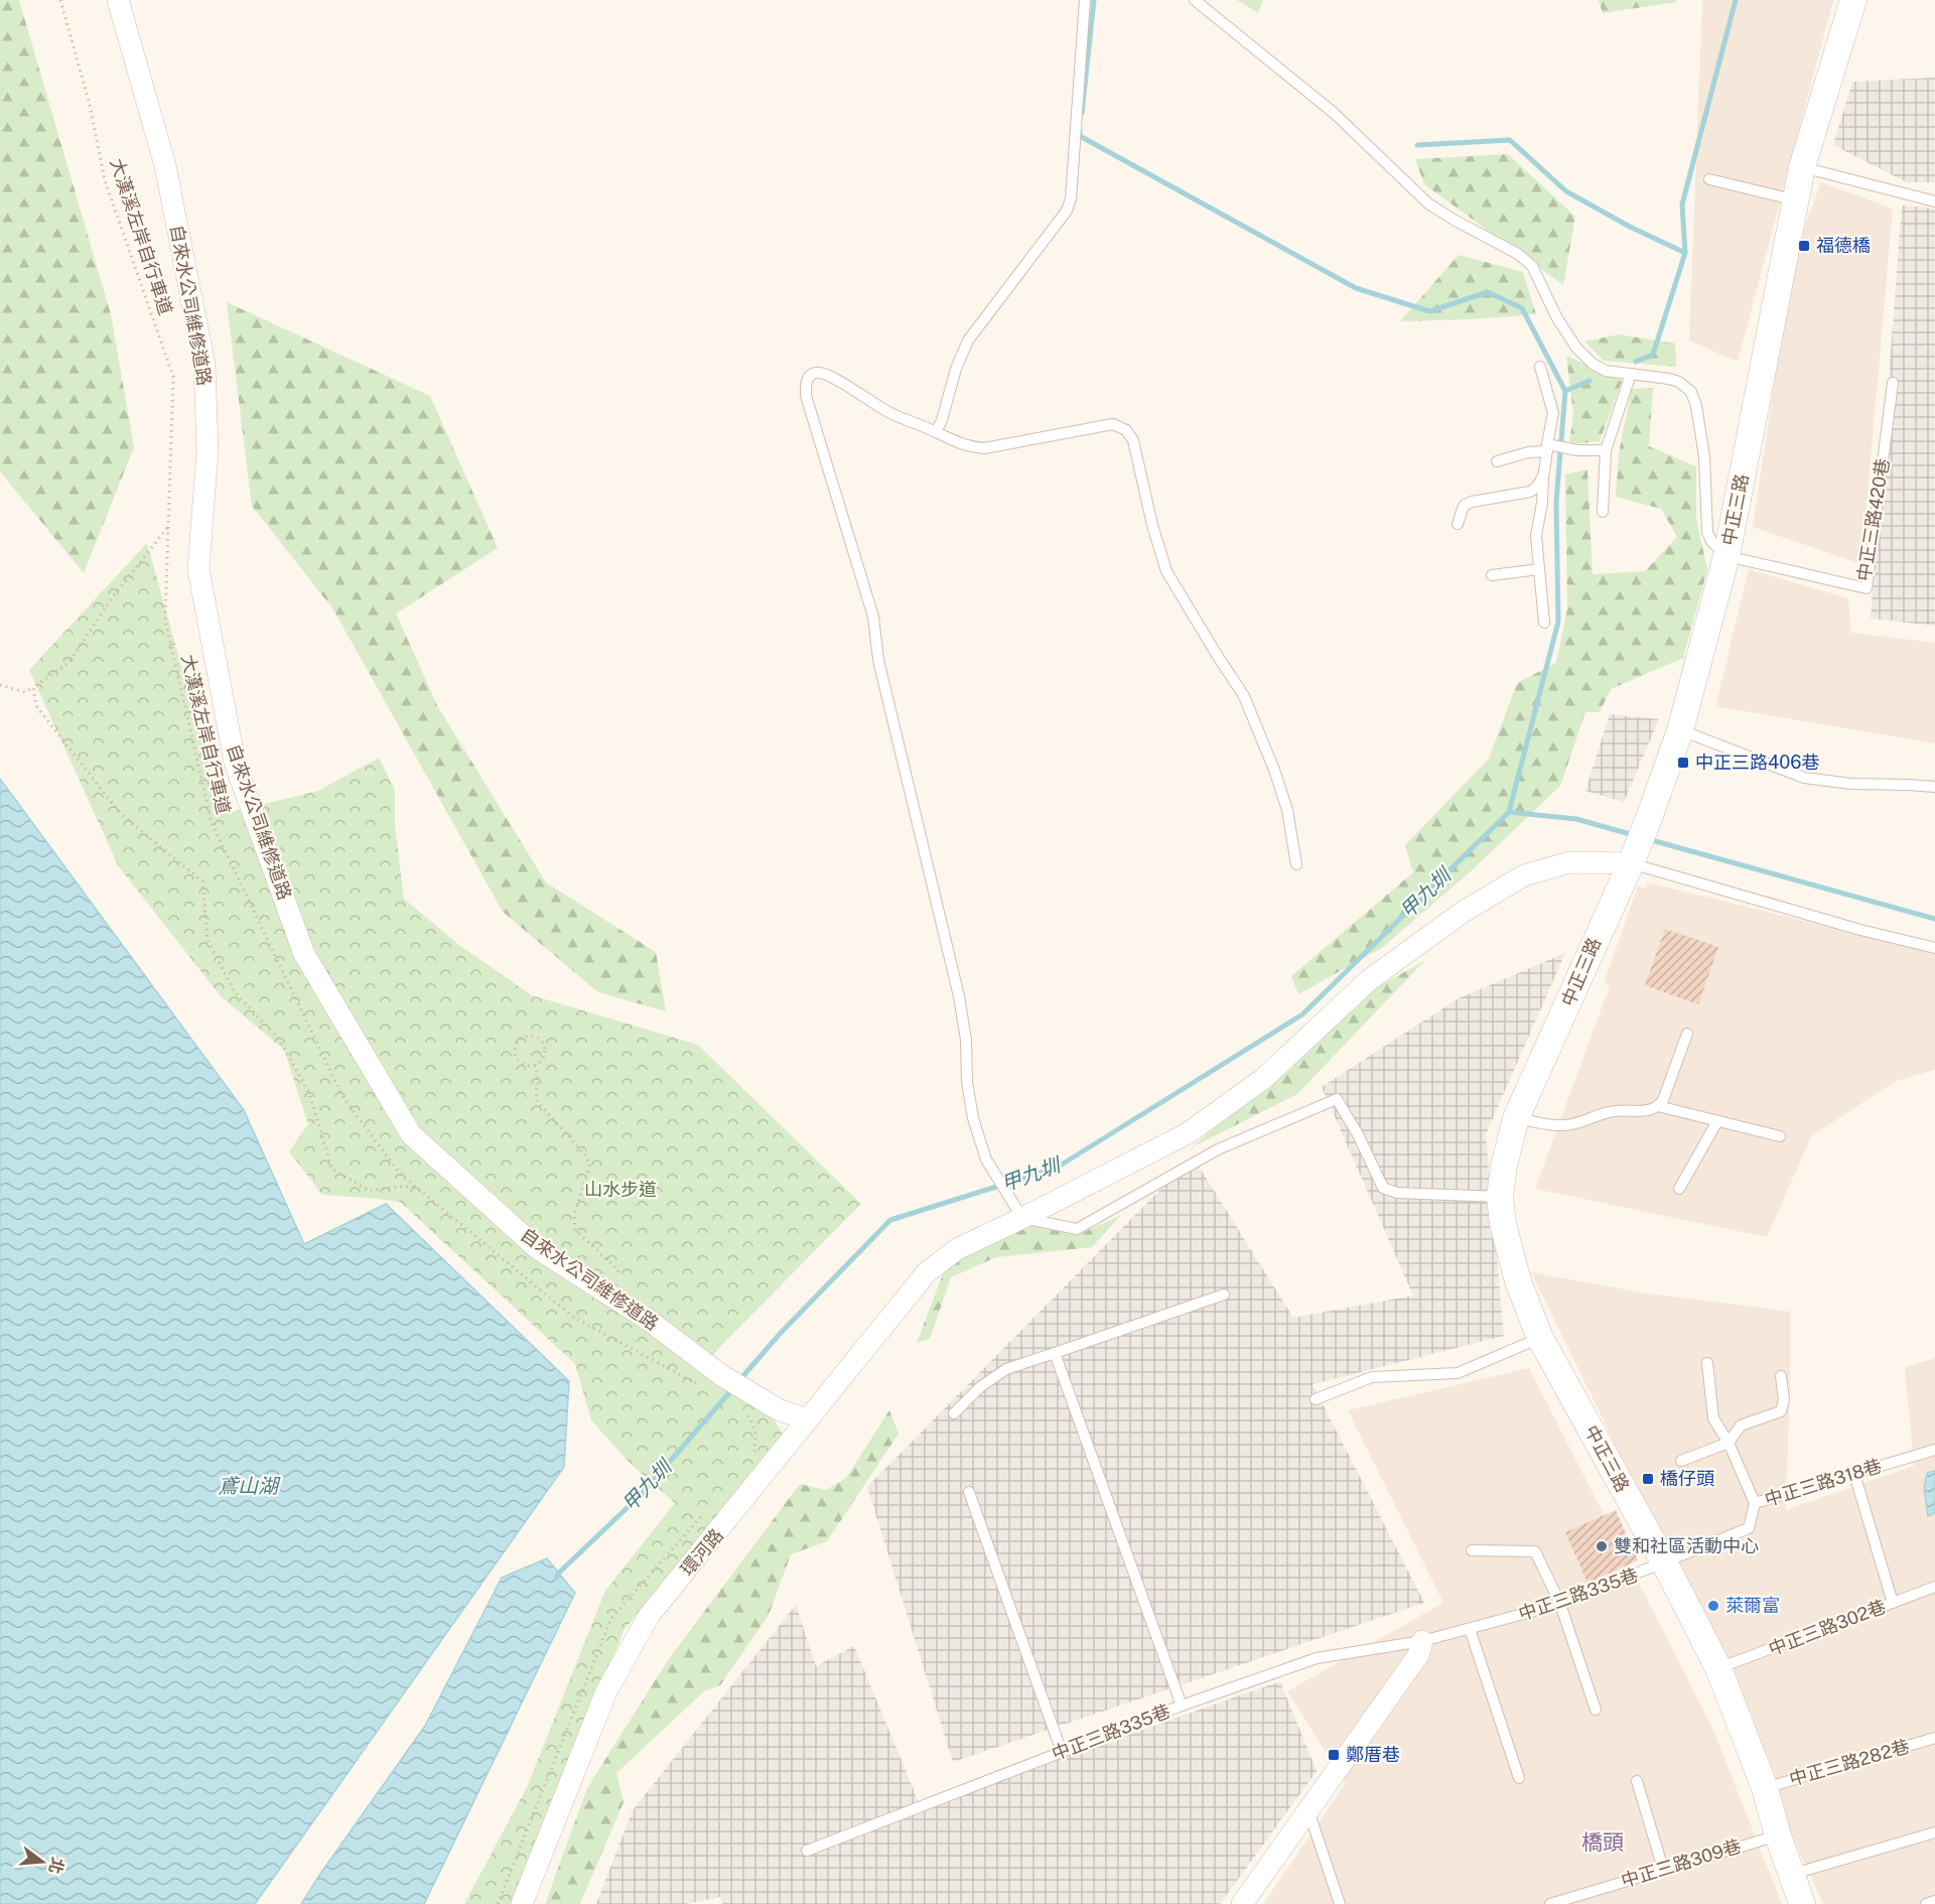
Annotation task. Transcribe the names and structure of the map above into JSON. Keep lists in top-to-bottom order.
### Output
{
  "streets": {
    "street": ["自來水公司維修道路", "中正三路", "環河路"],
    "lane": [
      "中正三路420巷",
      "中正三路318巷",
      "中正三路335巷",
      "中正三路302巷",
      "中正三路282巷",
      "中正三路309巷"
    ],
    "path": ["大漢溪左岸自行車道"]
  },
  "crossings": [
    ["自來水公司維修道路", "環河路"],
    ["中正三路", "中正三路420巷"],
    ["中正三路", "中正三路318巷"],
    ["中正三路", "環河路"],
    ["中正三路", "中正三路335巷"],
    ["中正三路", "中正三路302巷"],
    ["中正三路", "中正三路282巷"],
    ["中正三路", "中正三路309巷"],
    ["中正三路318巷", "中正三路335巷"]
  ],
  "districts": ["橋頭"],
  "water": ["甲九圳", "鳶山湖"],
  "parks": ["山水步道"],
  "places": {
    "transit": [
      "福德橋",
      "中正三路406巷",
      "橋仔頭",
      "鄭厝巷"
    ],
    "other": ["雙和社區活動中心", "萊爾富"]
  },
  "north": "right"
}
